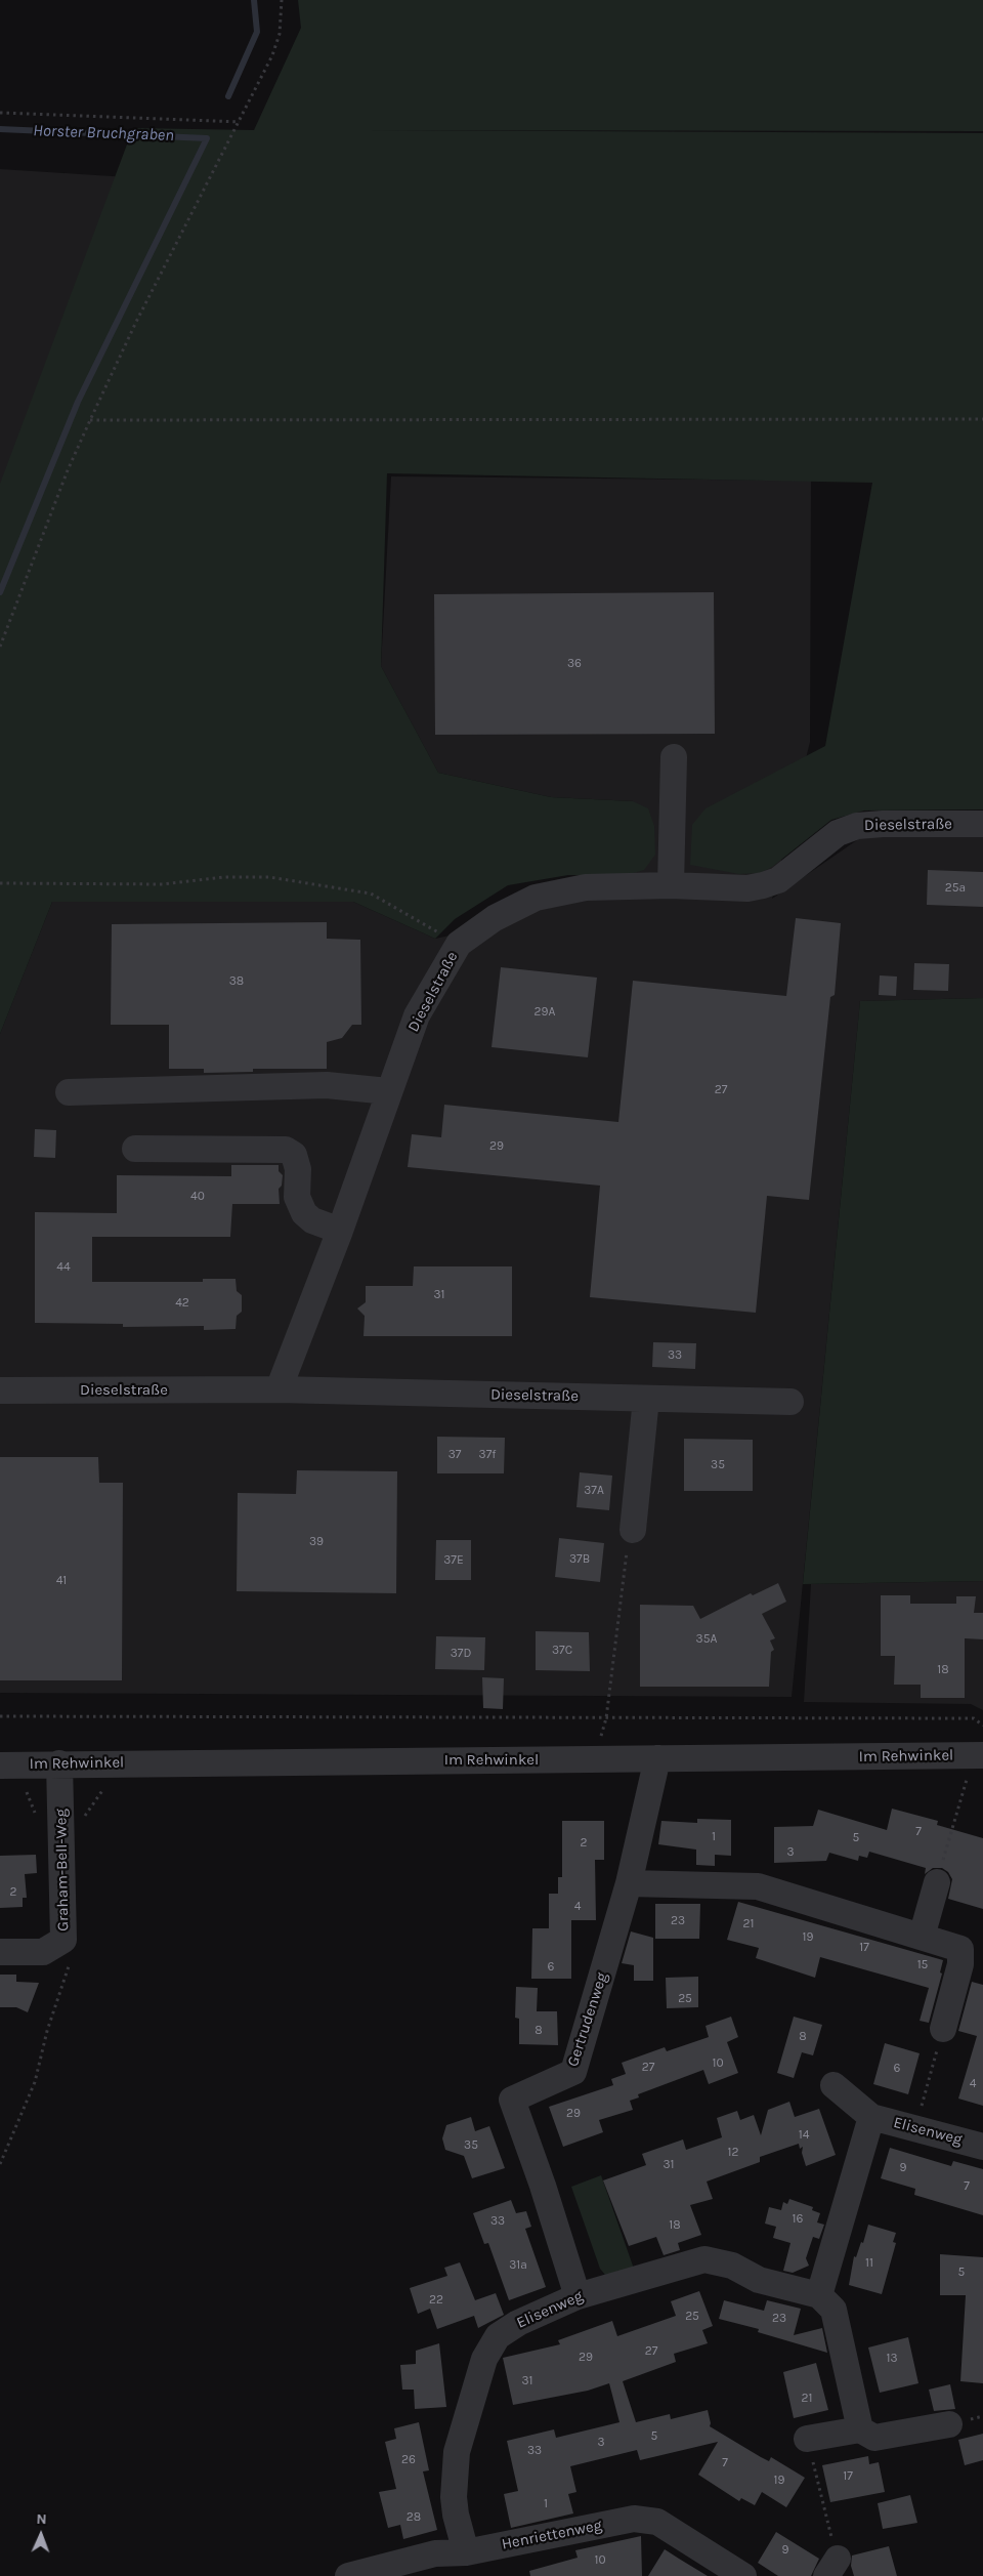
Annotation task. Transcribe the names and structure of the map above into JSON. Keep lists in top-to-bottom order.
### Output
{
  "streets": {
    "street": [
      "Dieselstraße",
      "Im Rehwinkel",
      "Graham-Bell-Weg",
      "Gertrudenweg",
      "Elisenweg",
      "Henriettenweg"
    ]
  },
  "crossings": [
    ["Im Rehwinkel", "Graham-Bell-Weg"],
    ["Im Rehwinkel", "Gertrudenweg"],
    ["Gertrudenweg", "Elisenweg"],
    ["Elisenweg", "Henriettenweg"]
  ],
  "water": ["Horster Bruchgraben"],
  "house_numbers": [
    "36",
    "25a",
    "38",
    "29A",
    "27",
    "29",
    "40",
    "44",
    "31",
    "42",
    "33",
    "37",
    "37f",
    "35",
    "37A",
    "39",
    "37B",
    "37E",
    "41",
    "35A",
    "37C",
    "37D",
    "18",
    "7",
    "1",
    "5",
    "2",
    "3",
    "2",
    "4",
    "23",
    "21",
    "19",
    "17",
    "15",
    "6",
    "25",
    "8",
    "8",
    "10",
    "27",
    "6",
    "4",
    "29",
    "14",
    "35",
    "12",
    "31",
    "9",
    "7",
    "16",
    "33",
    "18",
    "11",
    "31a",
    "5",
    "22",
    "25",
    "23",
    "27",
    "29",
    "13",
    "31",
    "21",
    "5",
    "3",
    "33",
    "26",
    "7",
    "17",
    "19",
    "1",
    "28",
    "9",
    "10"
  ],
  "north": "top"
}
